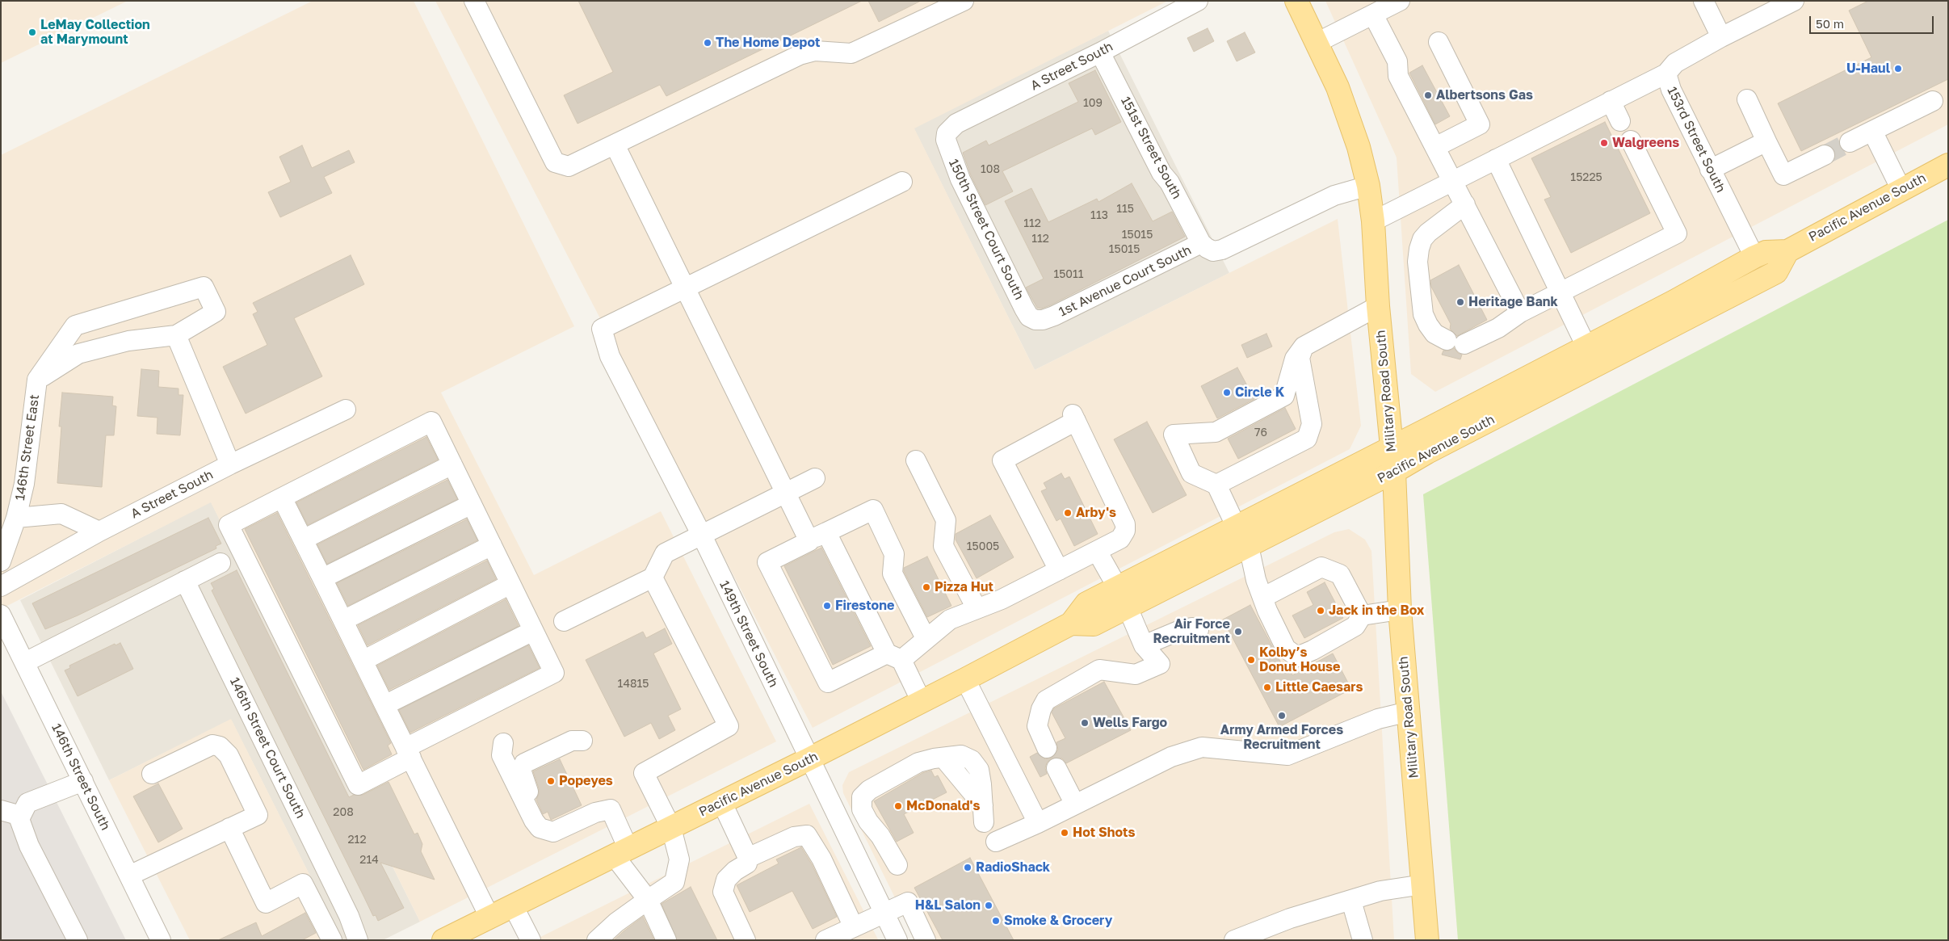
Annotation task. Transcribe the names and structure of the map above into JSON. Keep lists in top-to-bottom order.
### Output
{
  "streets": {
    "main road": ["Pacific Avenue South", "Military Road South"],
    "street": [
      "A Street South",
      "153rd Street South",
      "151st Street South",
      "150th Street Court South",
      "1st Avenue Court South",
      "146th Street East",
      "149th Street South",
      "146th Street Court South",
      "146th Street South"
    ]
  },
  "crossings": [
    ["A Street South", "151st Street South"],
    ["A Street South", "150th Street Court South"],
    ["153rd Street South", "Pacific Avenue South"],
    ["151st Street South", "1st Avenue Court South"],
    ["Pacific Avenue South", "Military Road South"],
    ["Pacific Avenue South", "149th Street South"],
    ["150th Street Court South", "1st Avenue Court South"],
    ["1st Avenue Court South", "Military Road South"]
  ],
  "places": [
    "LeMay Collection at Marymount",
    "The Home Depot",
    "U-Haul",
    "Albertsons Gas",
    "Walgreens",
    "Heritage Bank",
    "Circle K",
    "Arby's",
    "Pizza Hut",
    "Firestone",
    "Jack in the Box",
    "Air Force Recruitment",
    "Kolby’s Donut House",
    "Little Caesars",
    "Army Armed Forces Recruitment",
    "Wells Fargo",
    "Popeyes",
    "McDonald's",
    "Hot Shots",
    "RadioShack",
    "H&L Salon",
    "Smoke & Grocery"
  ],
  "house_numbers": [
    "109",
    "108",
    "15225",
    "115",
    "113",
    "112",
    "15015",
    "112",
    "15015",
    "15011",
    "76",
    "15005",
    "14815",
    "208",
    "212",
    "214"
  ],
  "scale_bar": "50 m"
}
